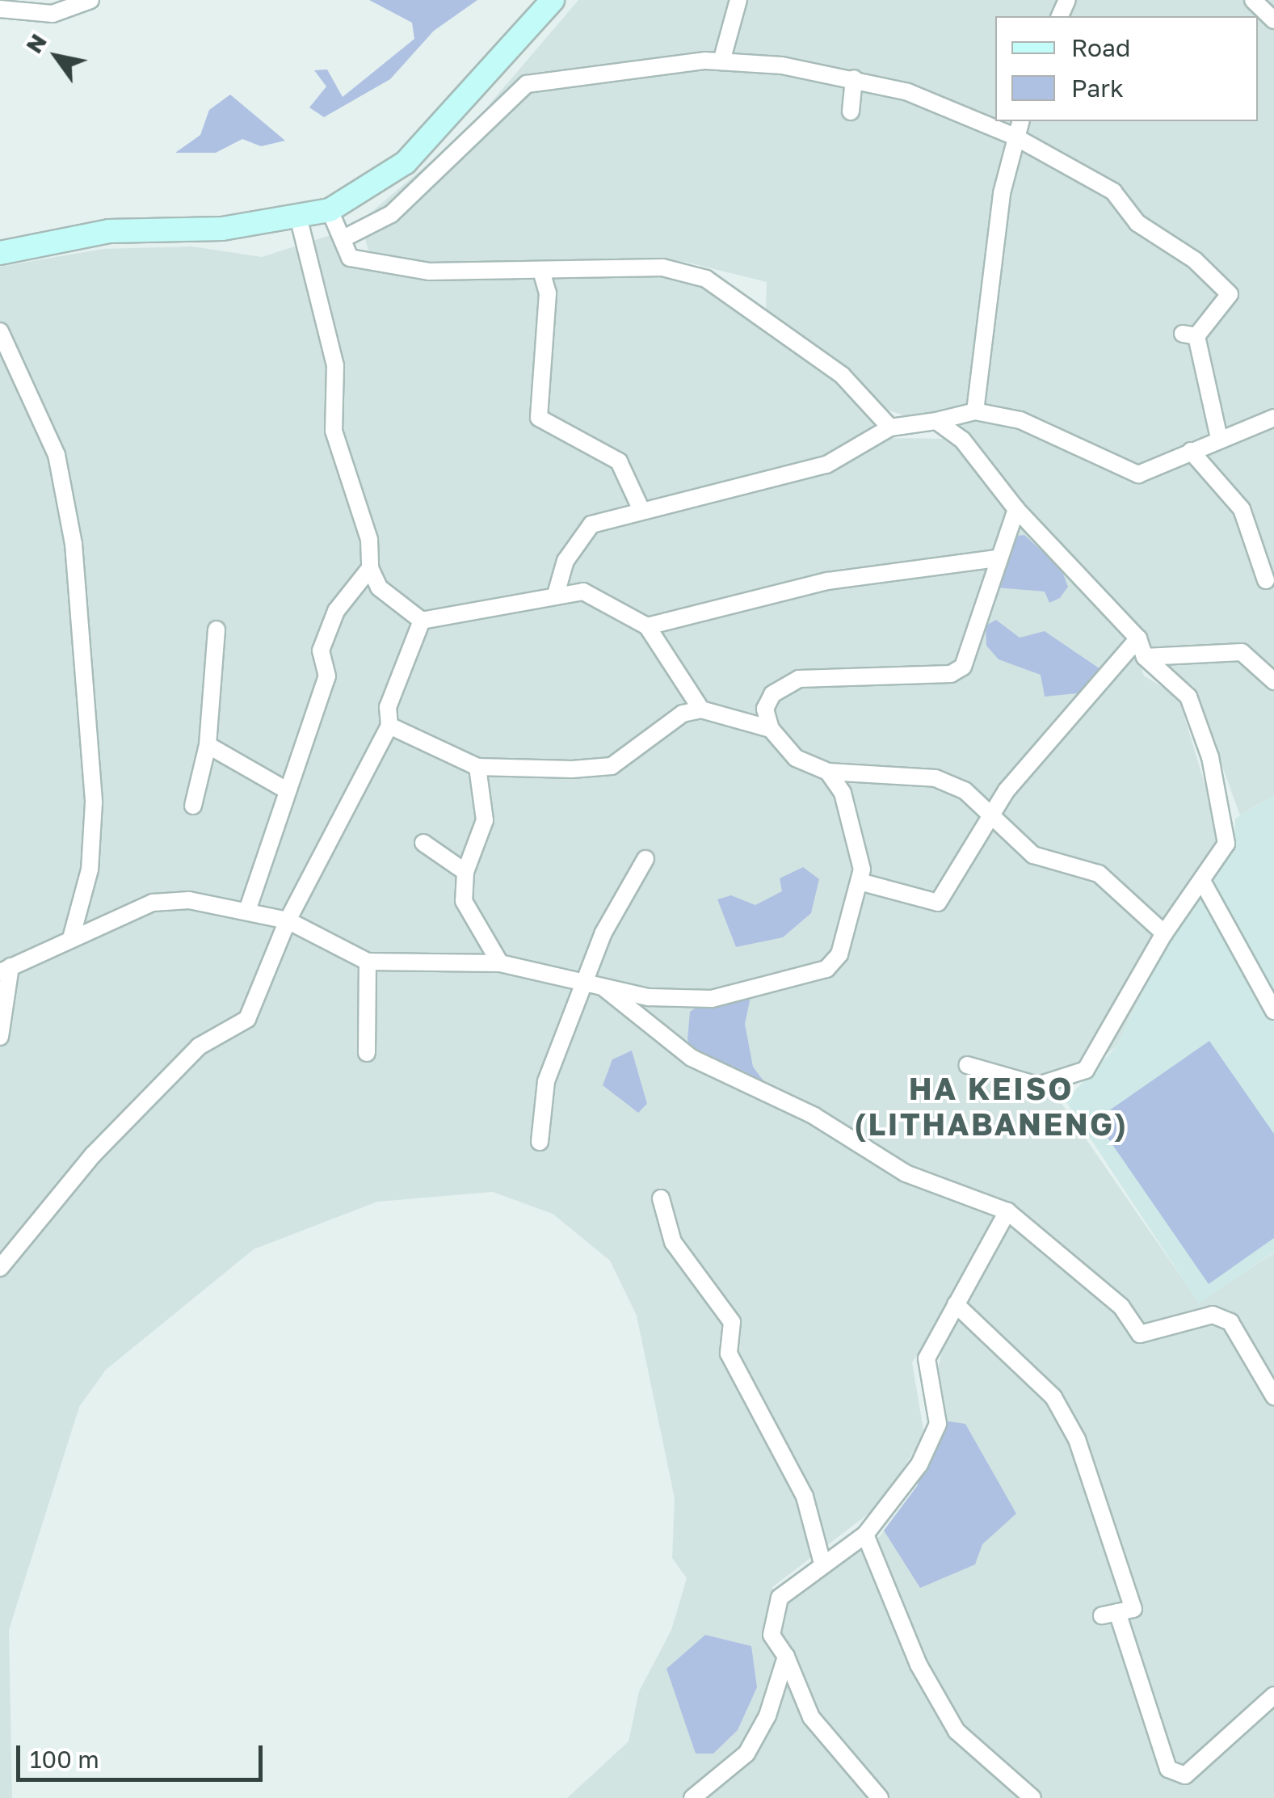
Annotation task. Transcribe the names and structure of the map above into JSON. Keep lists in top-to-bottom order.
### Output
{
  "districts": ["HA KEISO (LITHABANENG)"],
  "legend": ["Road", "Park"],
  "scale_bar": "100 m",
  "north": "top left"
}
